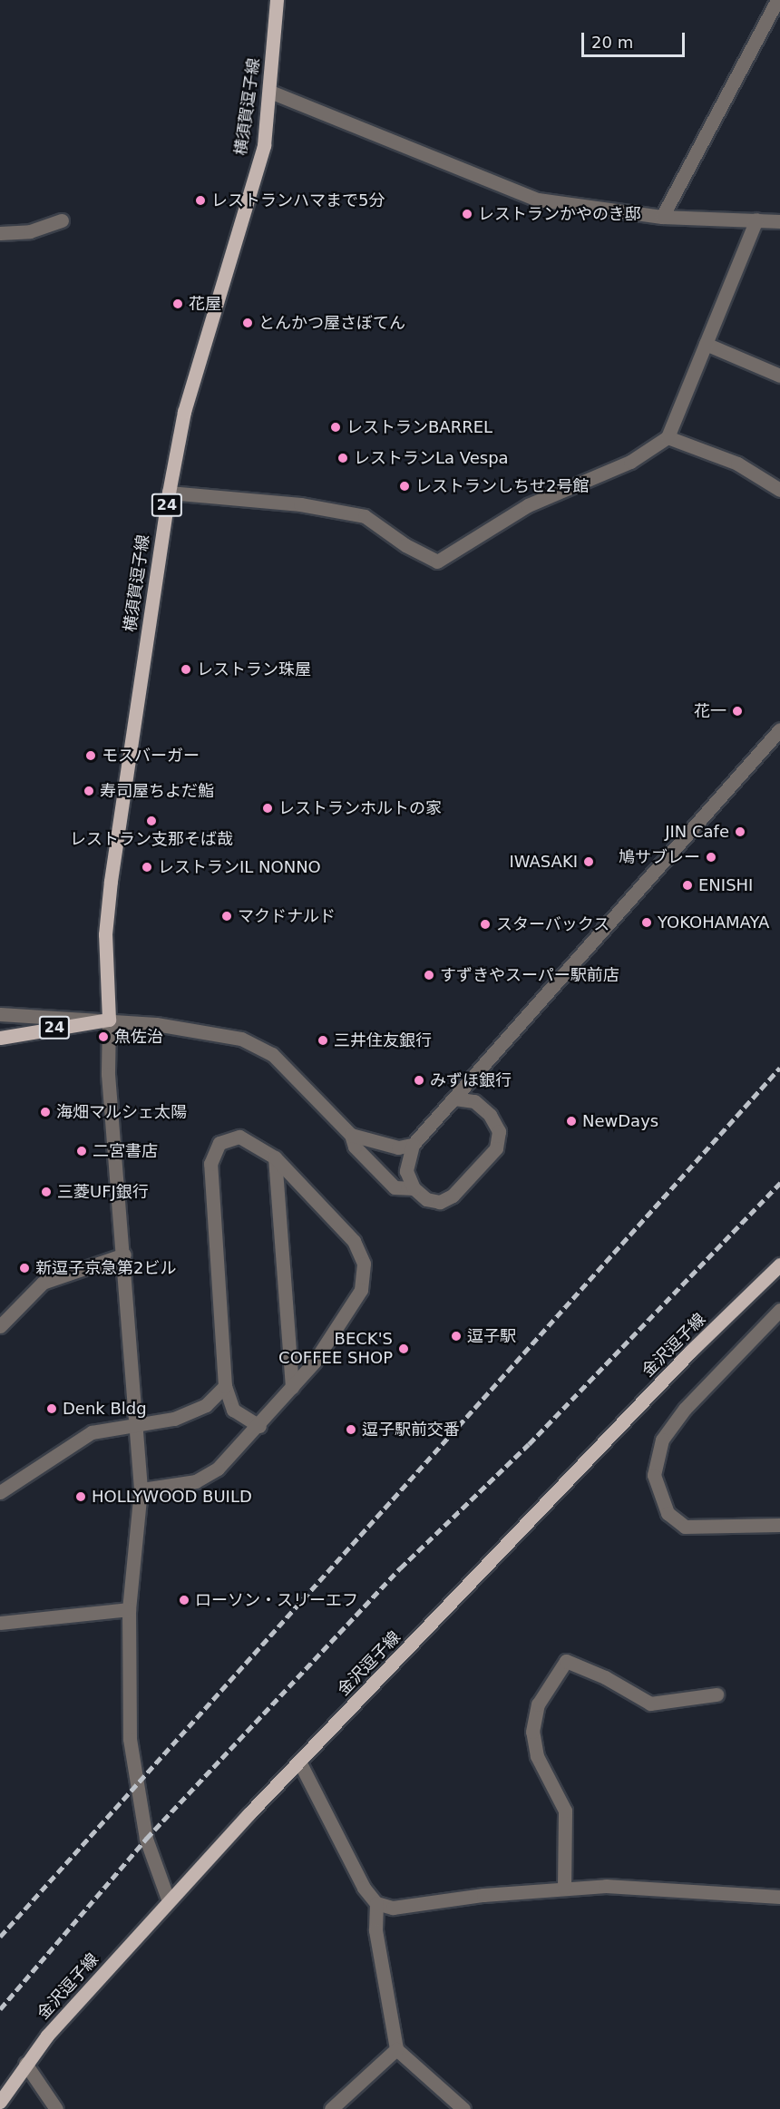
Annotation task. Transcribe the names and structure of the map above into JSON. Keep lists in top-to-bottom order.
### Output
{
  "streets": {
    "main road": ["横須賀逗子線", "24", "金沢逗子線"]
  },
  "crossings": [
    ["横須賀逗子線", "24"]
  ],
  "places": [
    "レストランハマまで5分",
    "レストランかやのき邸",
    "花屋",
    "とんかつ屋さぼてん",
    "レストランBARREL",
    "レストランLa Vespa",
    "レストランしちせ2号館",
    "レストラン珠屋",
    "花一",
    "モスバーガー",
    "寿司屋ちよだ鮨",
    "レストランホルトの家",
    "レストラン支那そば哉",
    "JIN Cafe",
    "鳩サブレー",
    "IWASAKI",
    "レストランIL NONNO",
    "ENISHI",
    "マクドナルド",
    "YOKOHAMAYA",
    "スターバックス",
    "すずきやスーパー駅前店",
    "魚佐治",
    "三井住友銀行",
    "みずほ銀行",
    "海畑マルシェ太陽",
    "NewDays",
    "二宮書店",
    "三菱UFJ銀行",
    "新逗子京急第2ビル",
    "逗子駅",
    "BECK'S COFFEE SHOP",
    "Denk Bldg",
    "逗子駅前交番",
    "HOLLYWOOD BUILD",
    "ローソン・スリーエフ"
  ],
  "scale_bar": "20 m"
}
